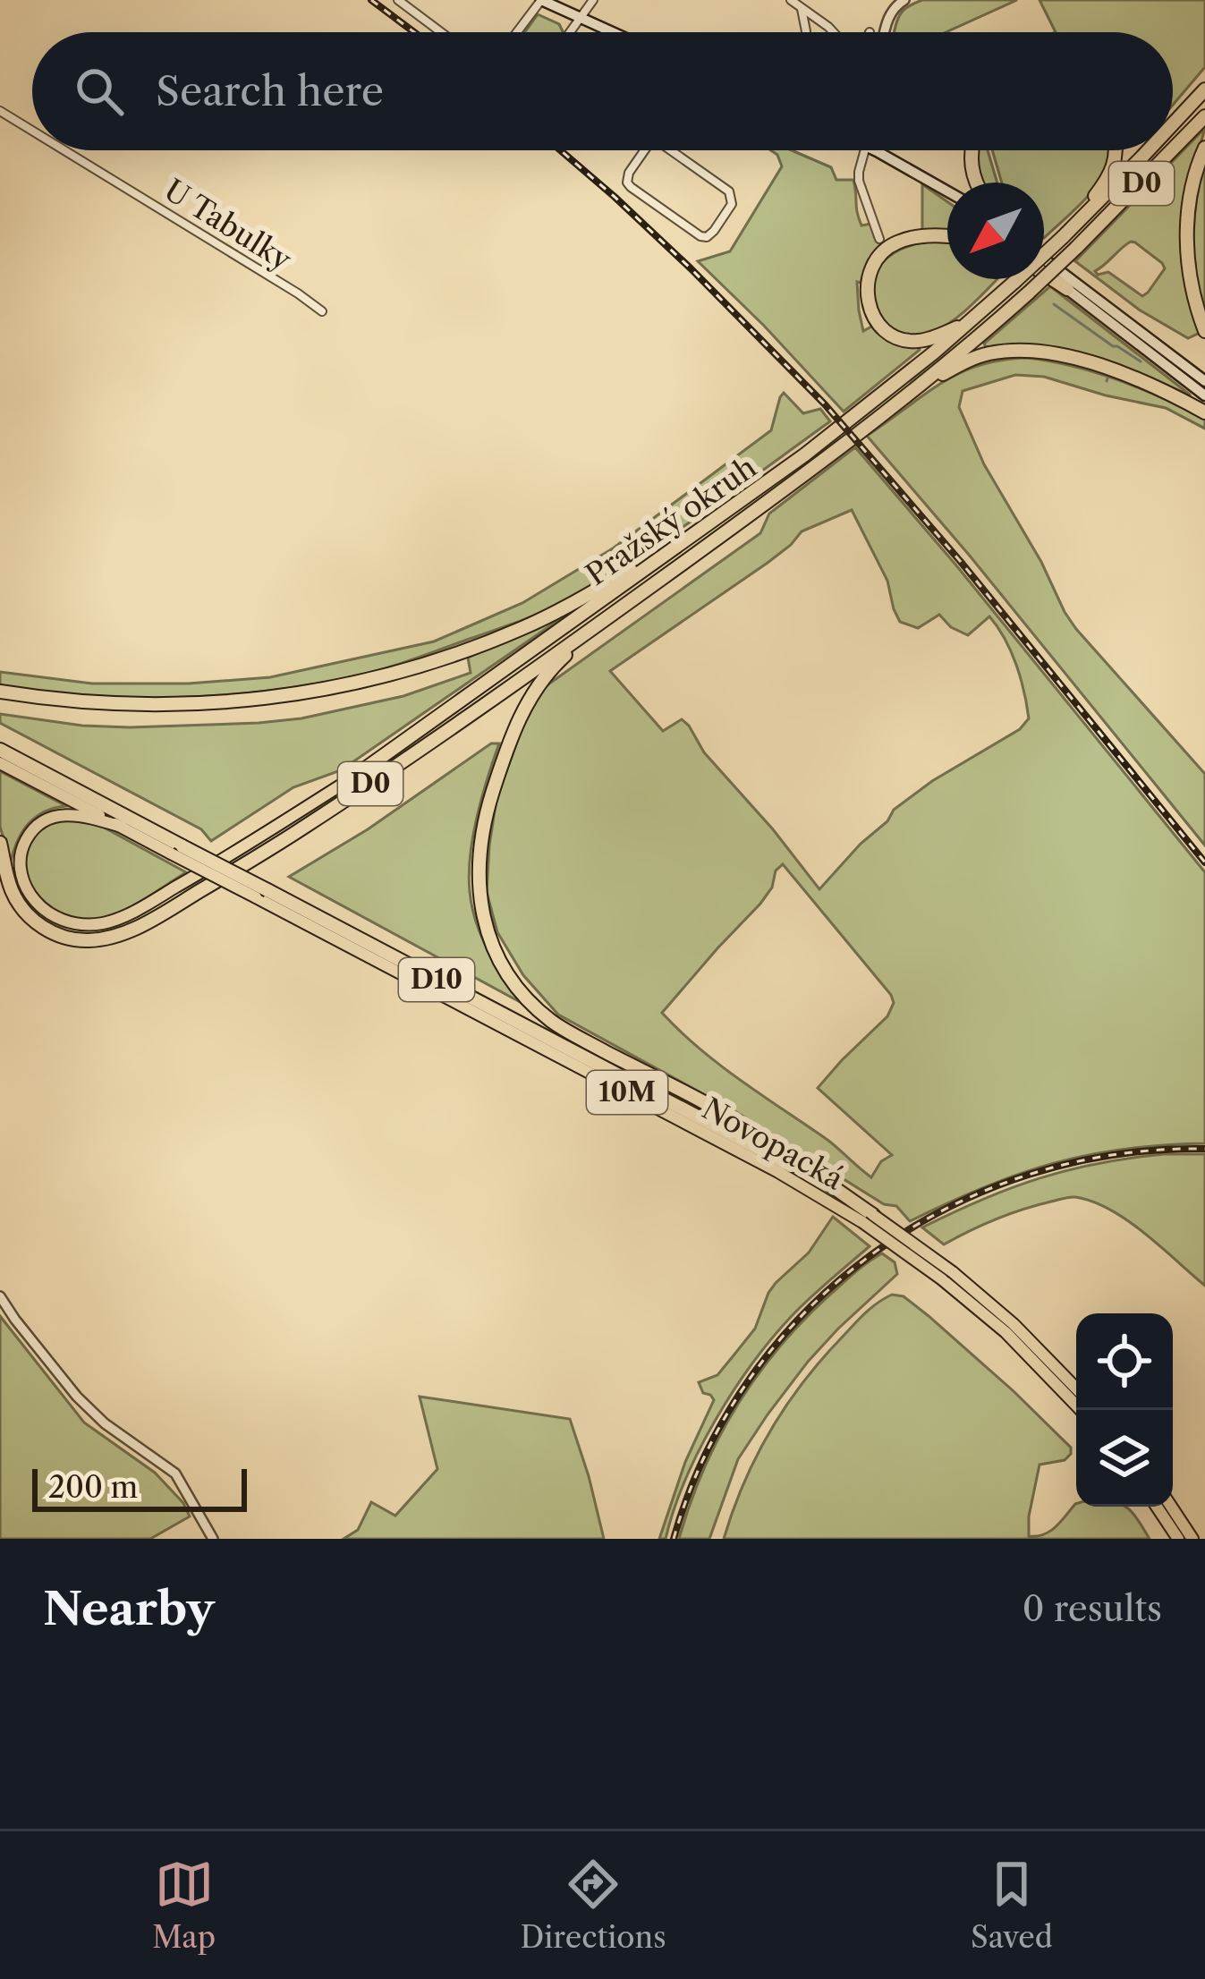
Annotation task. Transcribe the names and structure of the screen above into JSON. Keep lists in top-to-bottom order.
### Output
{
  "streets": {
    "highway": [
      "D0",
      "Pražský okruh",
      "D10",
      "Novopacká"
    ],
    "street": ["U Tabulky"]
  },
  "crossings": [
    ["Pražský okruh", "Novopacká"]
  ],
  "scale_bar": "200 m",
  "north": "bottom left",
  "page": {
    "search": "Search here",
    "scale": "200 m",
    "heading": ["Nearby", "0 results"],
    "nav": ["Map", "Directions", "Saved"]
  }
}
